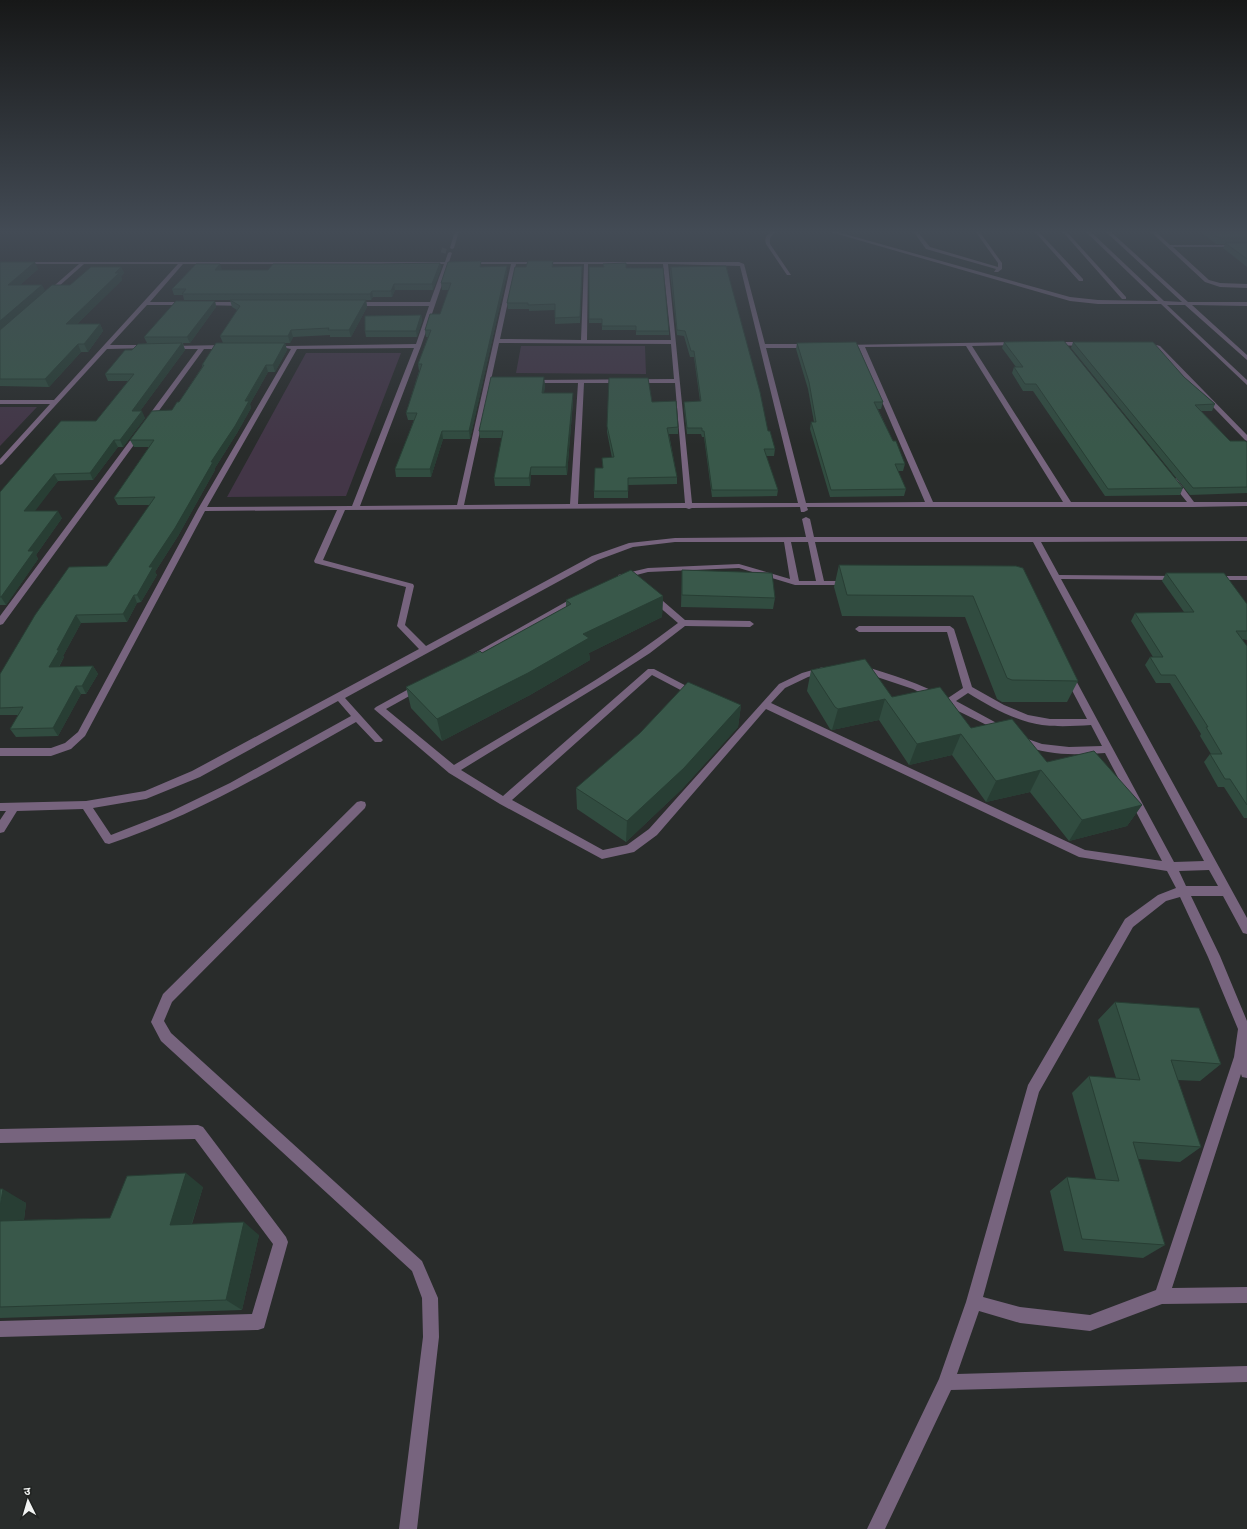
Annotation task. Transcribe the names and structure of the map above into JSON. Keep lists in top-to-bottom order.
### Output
{
  "north": "top"
}
